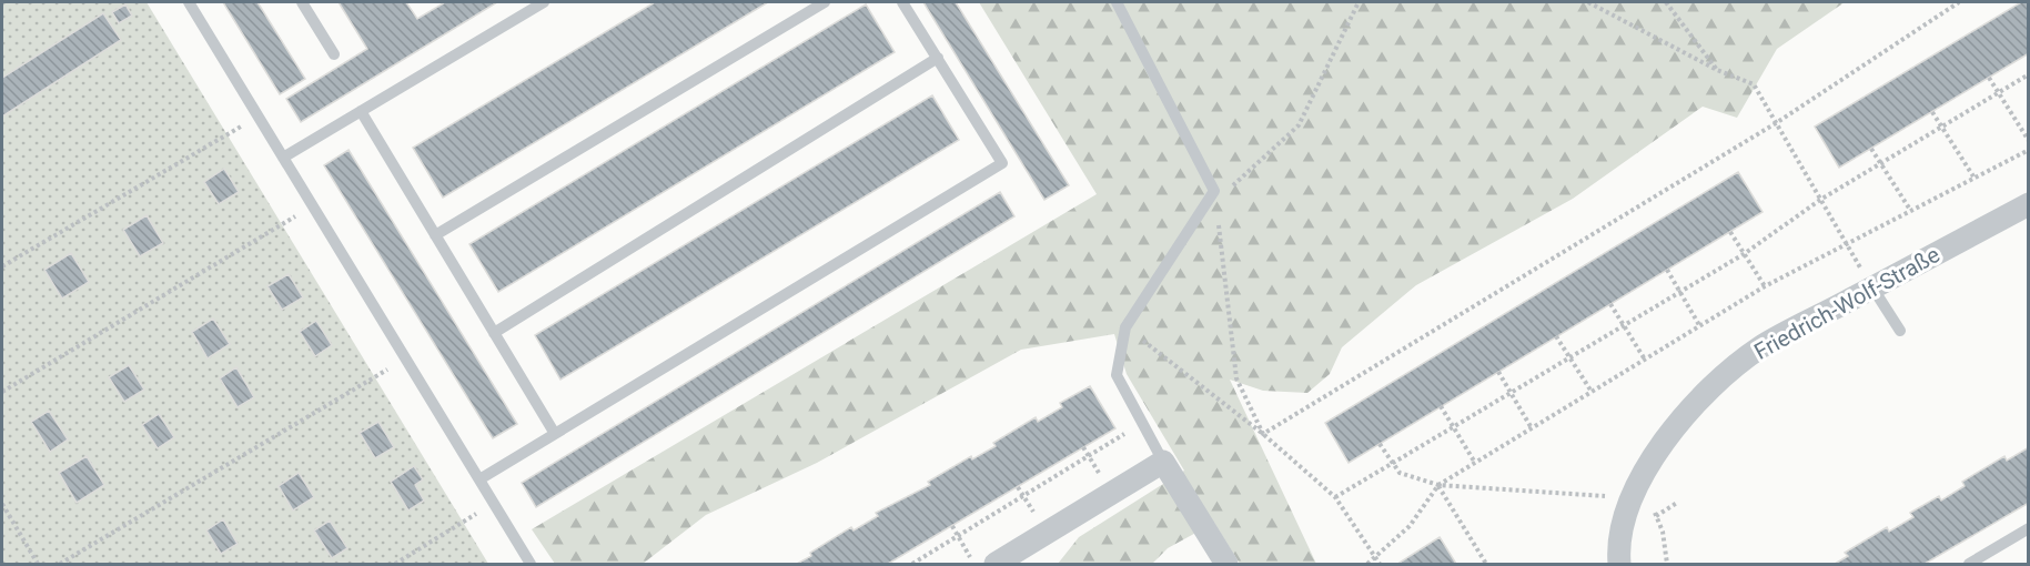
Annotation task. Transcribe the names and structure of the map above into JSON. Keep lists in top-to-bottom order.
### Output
{
  "streets": {
    "street": ["Friedrich-Wolf-Straße"]
  }
}
